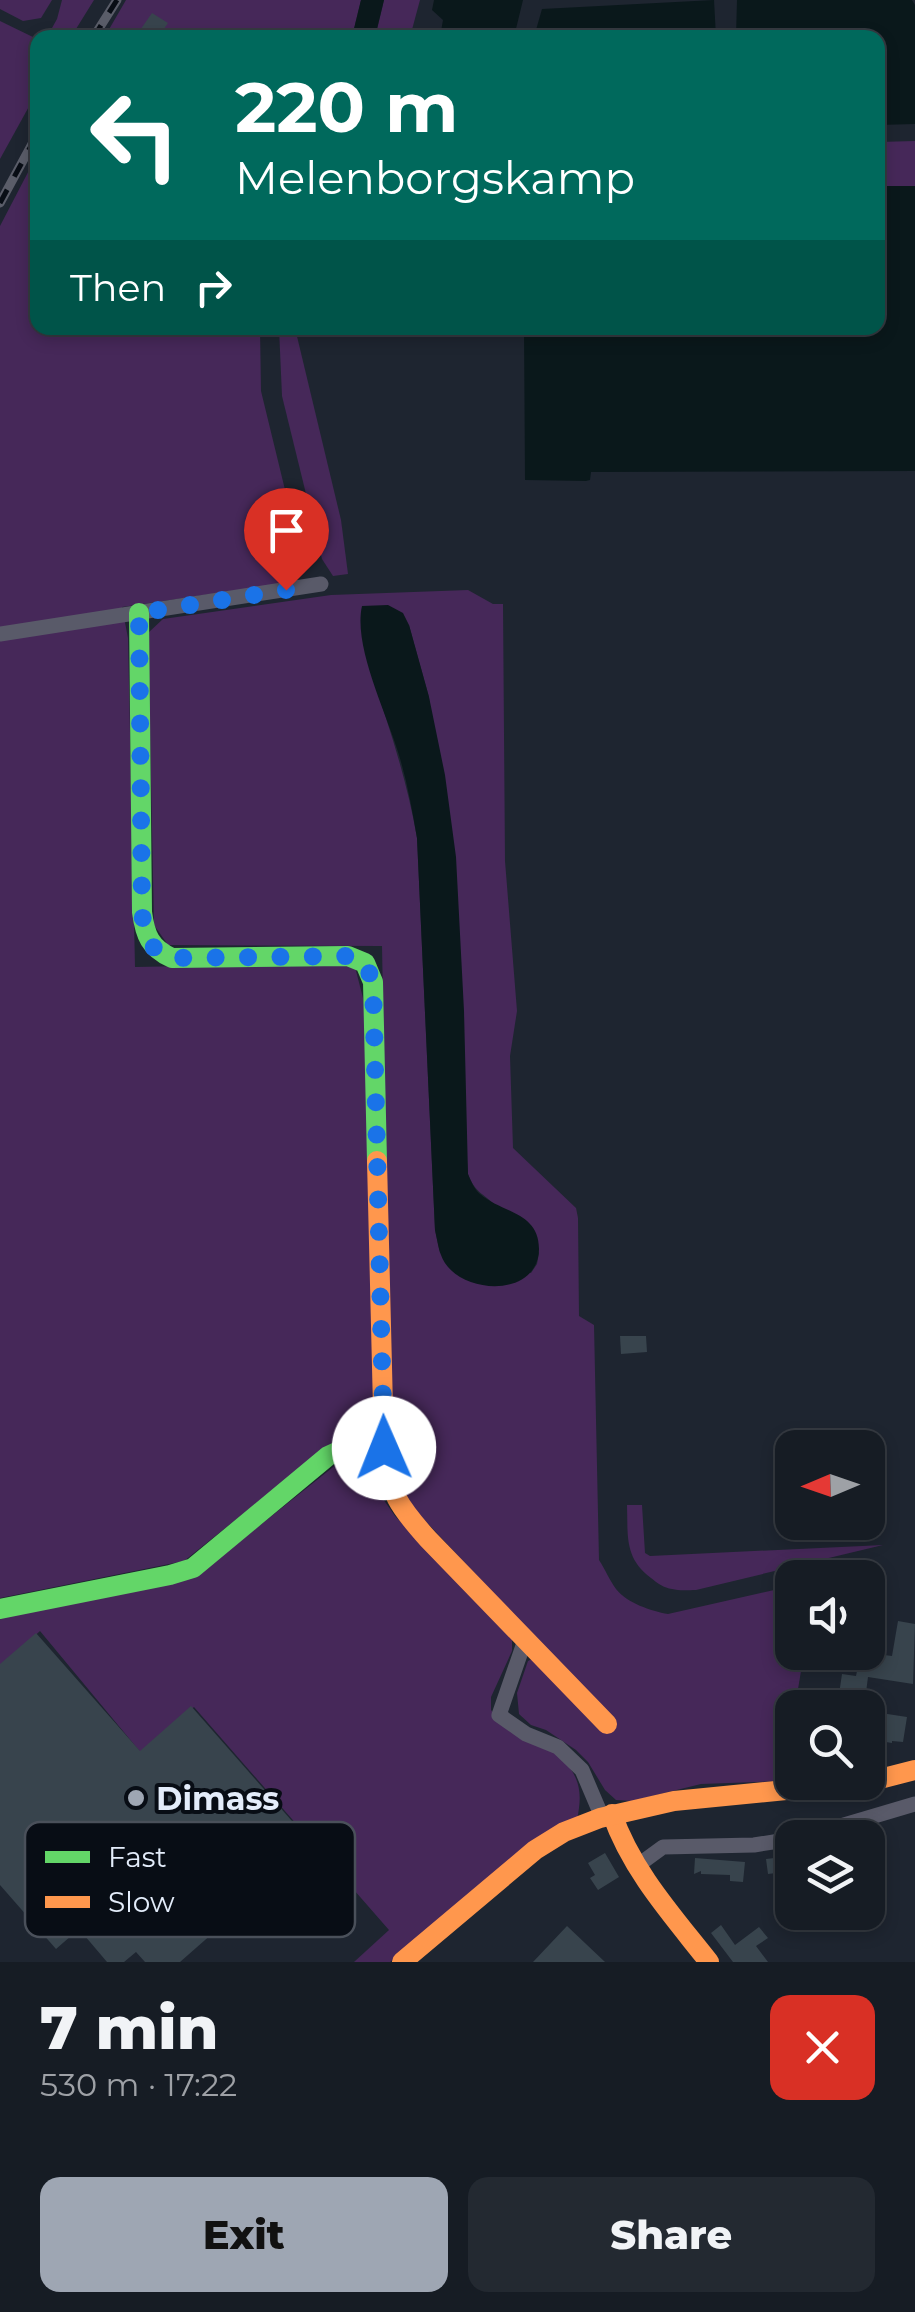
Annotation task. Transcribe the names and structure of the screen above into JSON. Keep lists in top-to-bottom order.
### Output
{
  "places": ["Dimass"],
  "legend": ["Fast", "Slow"],
  "north": "left",
  "page": {
    "turn": ["220 m", "Melenborgskamp"],
    "then": "Then",
    "heading": ["7 min", "530 m · 17:22"],
    "buttons": ["Exit", "Share"]
  }
}
